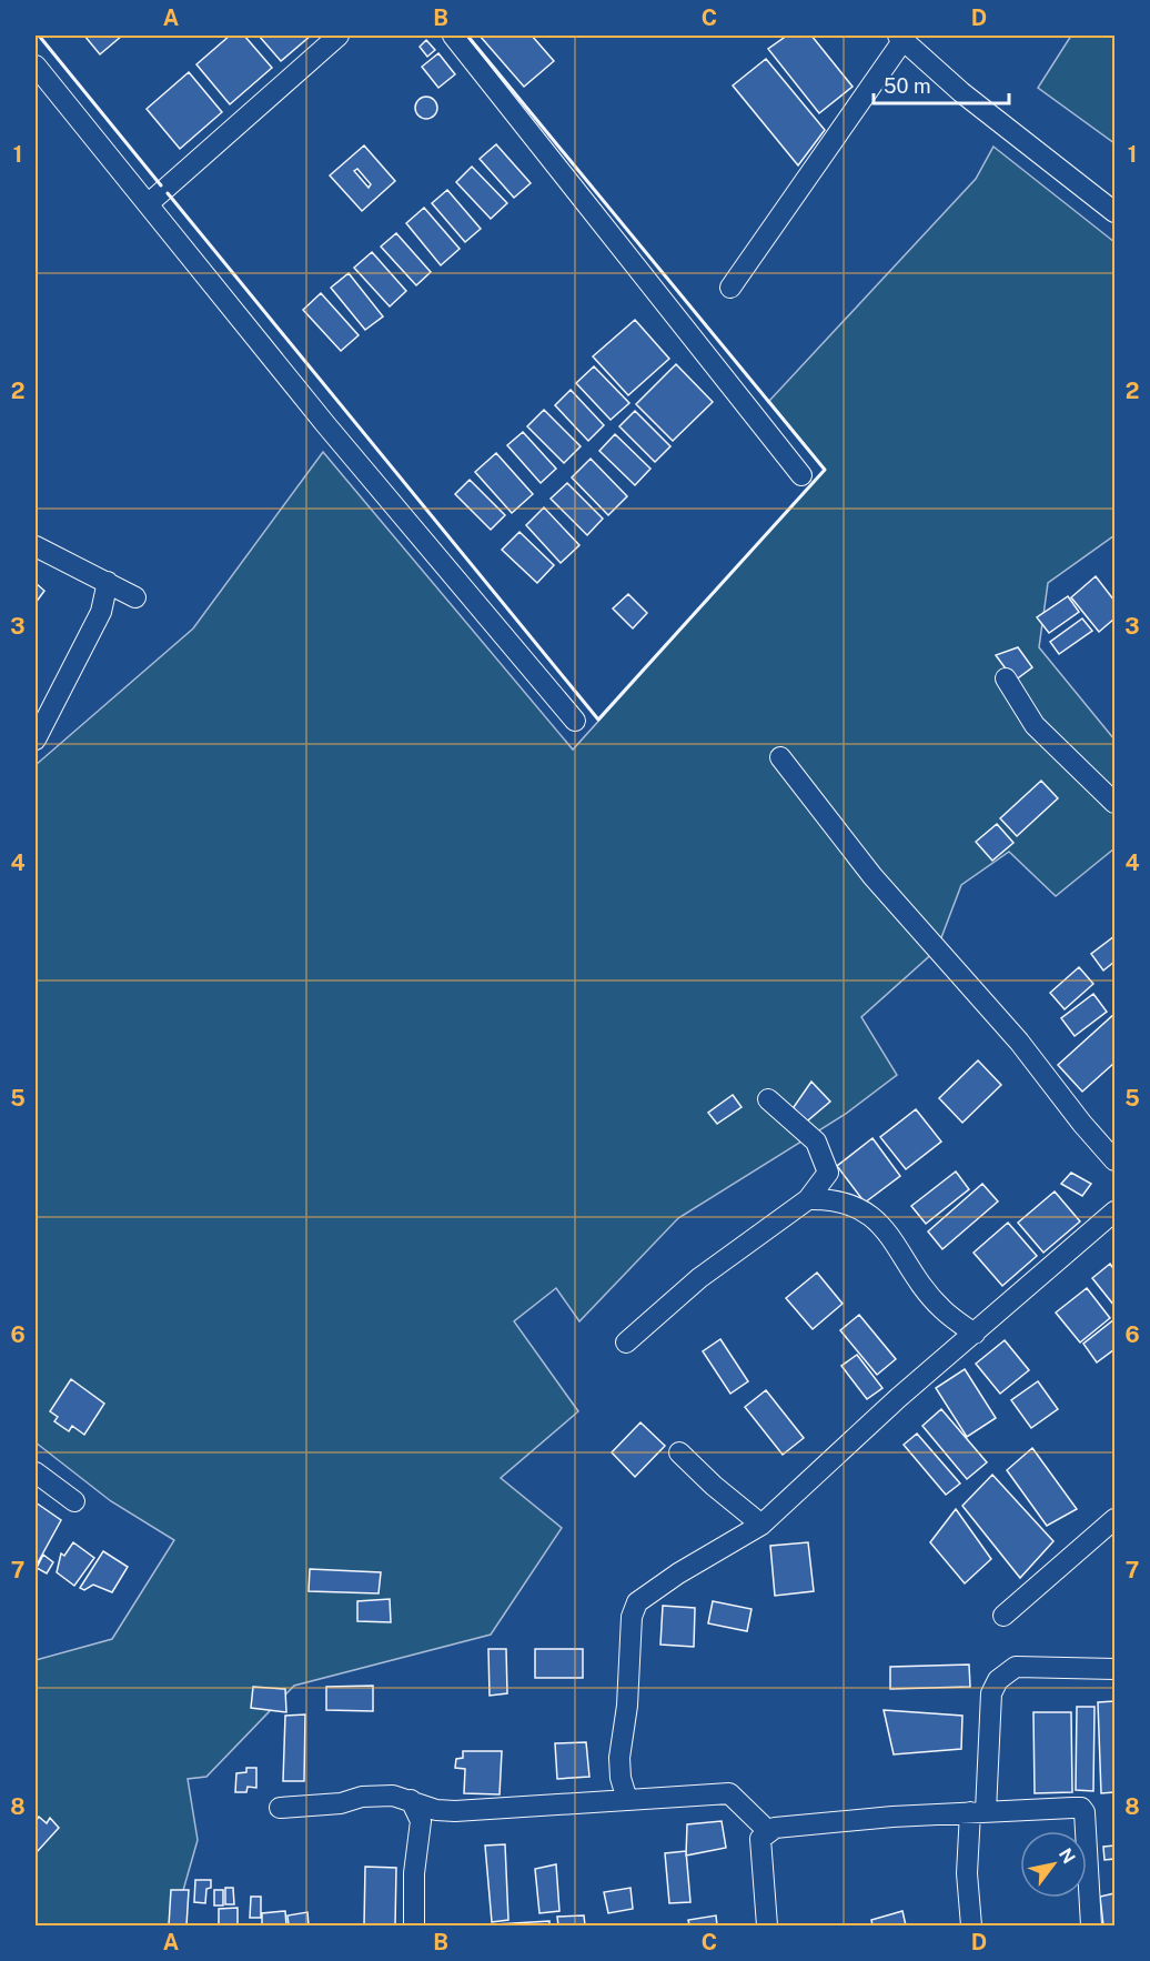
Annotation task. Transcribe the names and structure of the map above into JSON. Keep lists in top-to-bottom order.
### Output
{
  "scale_bar": "50 m",
  "north": "top right",
  "grid": {
    "columns": [
      "A",
      "B",
      "C",
      "D"
    ],
    "rows": [
      "1",
      "2",
      "3",
      "4",
      "5",
      "6",
      "7",
      "8"
    ]
  }
}
